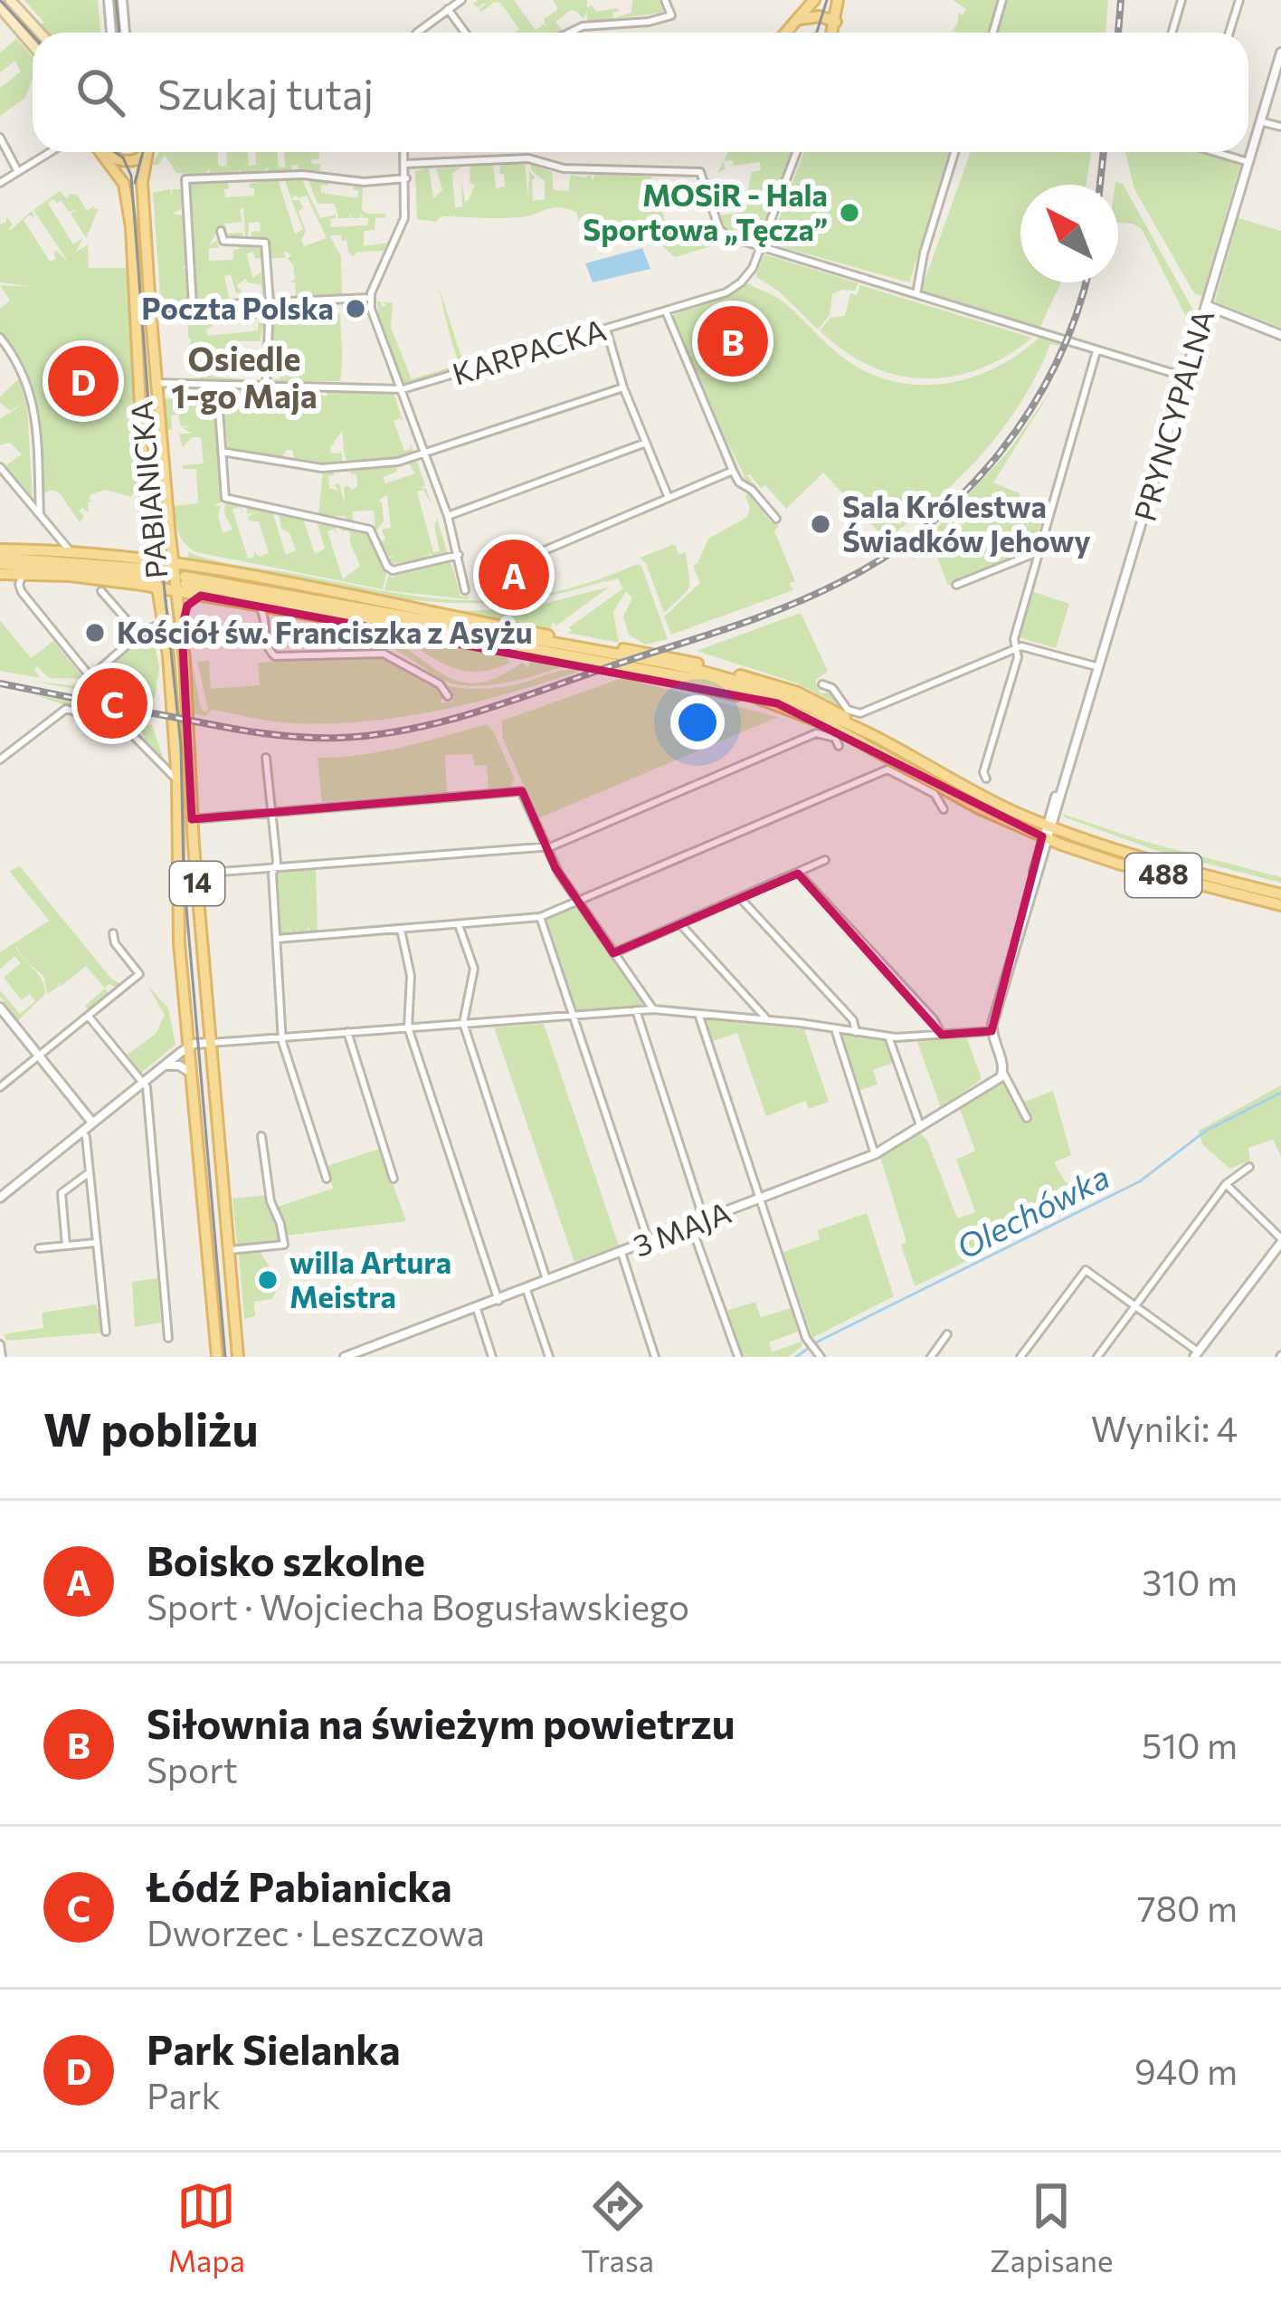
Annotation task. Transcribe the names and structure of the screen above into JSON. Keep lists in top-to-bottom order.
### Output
{
  "streets": {
    "main road": ["PABIANICKA", "488", "14"],
    "street": ["KARPACKA", "PRYNCYPALNA", "3 MAJA"]
  },
  "crossings": [
    ["KARPACKA", "PABIANICKA"],
    ["PRYNCYPALNA", "488"],
    ["PABIANICKA", "488"]
  ],
  "districts": ["Osiedle 1-go Maja"],
  "water": ["Olechówka"],
  "places": [
    "MOSiR - Hala Sportowa „Tęcza”",
    "Poczta Polska",
    "Sala Królestwa Świadków Jehowy",
    "Kościół św. Franciszka z Asyżu",
    "willa Artura Meistra"
  ],
  "north": "top left",
  "page": {
    "search": "Szukaj tutaj",
    "pins": [
      "B",
      "D",
      "A",
      "C"
    ],
    "heading": ["W pobliżu", "Wyniki: 4"],
    "list": [
      {
        "mark": "A",
        "name": "Boisko szkolne",
        "note": "Sport · Wojciecha Bogusławskiego",
        "value": "310 m"
      },
      {
        "mark": "B",
        "name": "Siłownia na świeżym powietrzu",
        "note": "Sport",
        "value": "510 m"
      },
      {
        "mark": "C",
        "name": "Łódź Pabianicka",
        "note": "Dworzec · Leszczowa",
        "value": "780 m"
      },
      {
        "mark": "D",
        "name": "Park Sielanka",
        "note": "Park",
        "value": "940 m"
      }
    ],
    "nav": ["Mapa", "Trasa", "Zapisane"]
  }
}
